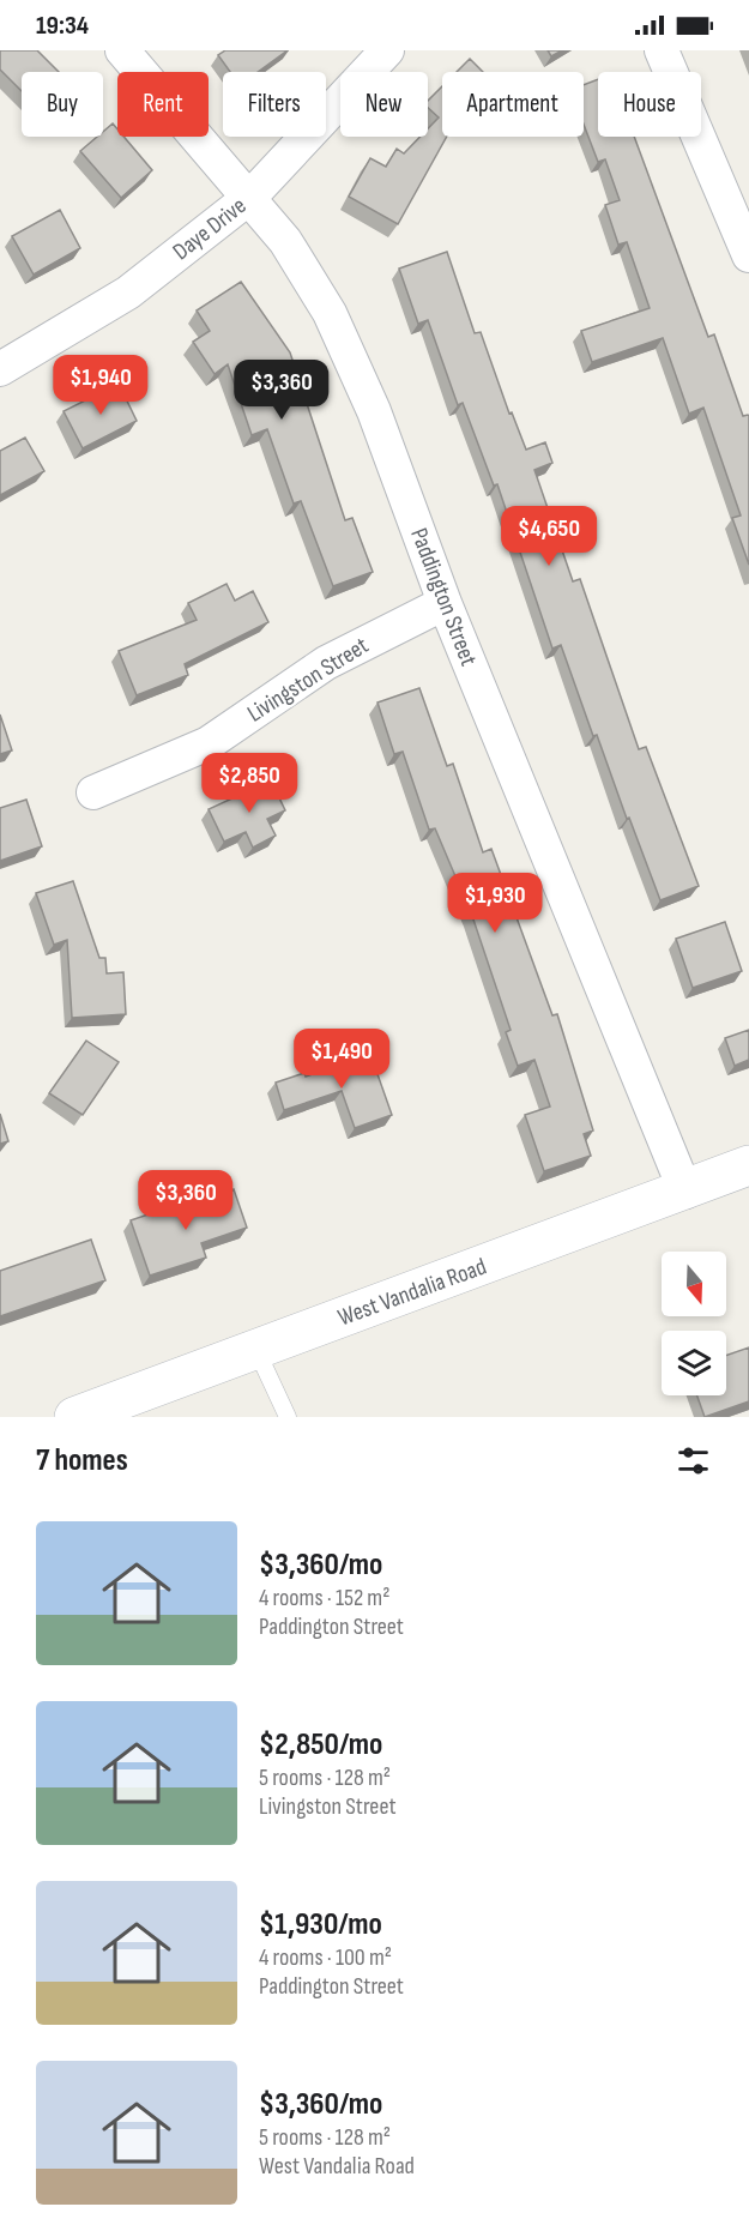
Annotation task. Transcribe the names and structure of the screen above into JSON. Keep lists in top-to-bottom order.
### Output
{
  "streets": {
    "main road": ["West Vandalia Road"],
    "street": ["Daye Drive", "Paddington Street", "Livingston Street"]
  },
  "crossings": [
    ["Daye Drive", "Paddington Street"],
    ["Paddington Street", "Livingston Street"],
    ["Paddington Street", "West Vandalia Road"]
  ],
  "north": "bottom",
  "page": {
    "status": "19:34",
    "chip": [
      "Buy",
      "Rent",
      "Filters",
      "New",
      "Apartment",
      "House"
    ],
    "price": [
      "$1,940",
      "$3,360",
      "$4,650",
      "$2,850",
      "$1,930",
      "$1,490",
      "$3,360"
    ],
    "heading": "7 homes",
    "list": [
      {
        "name": "$3,360/mo",
        "note": "4 rooms · 152 m² · Paddington Street"
      },
      {
        "name": "$2,850/mo",
        "note": "5 rooms · 128 m² · Livingston Street"
      },
      {
        "name": "$1,930/mo",
        "note": "4 rooms · 100 m² · Paddington Street"
      },
      {
        "name": "$3,360/mo",
        "note": "5 rooms · 128 m² · West Vandalia Road"
      }
    ]
  }
}
